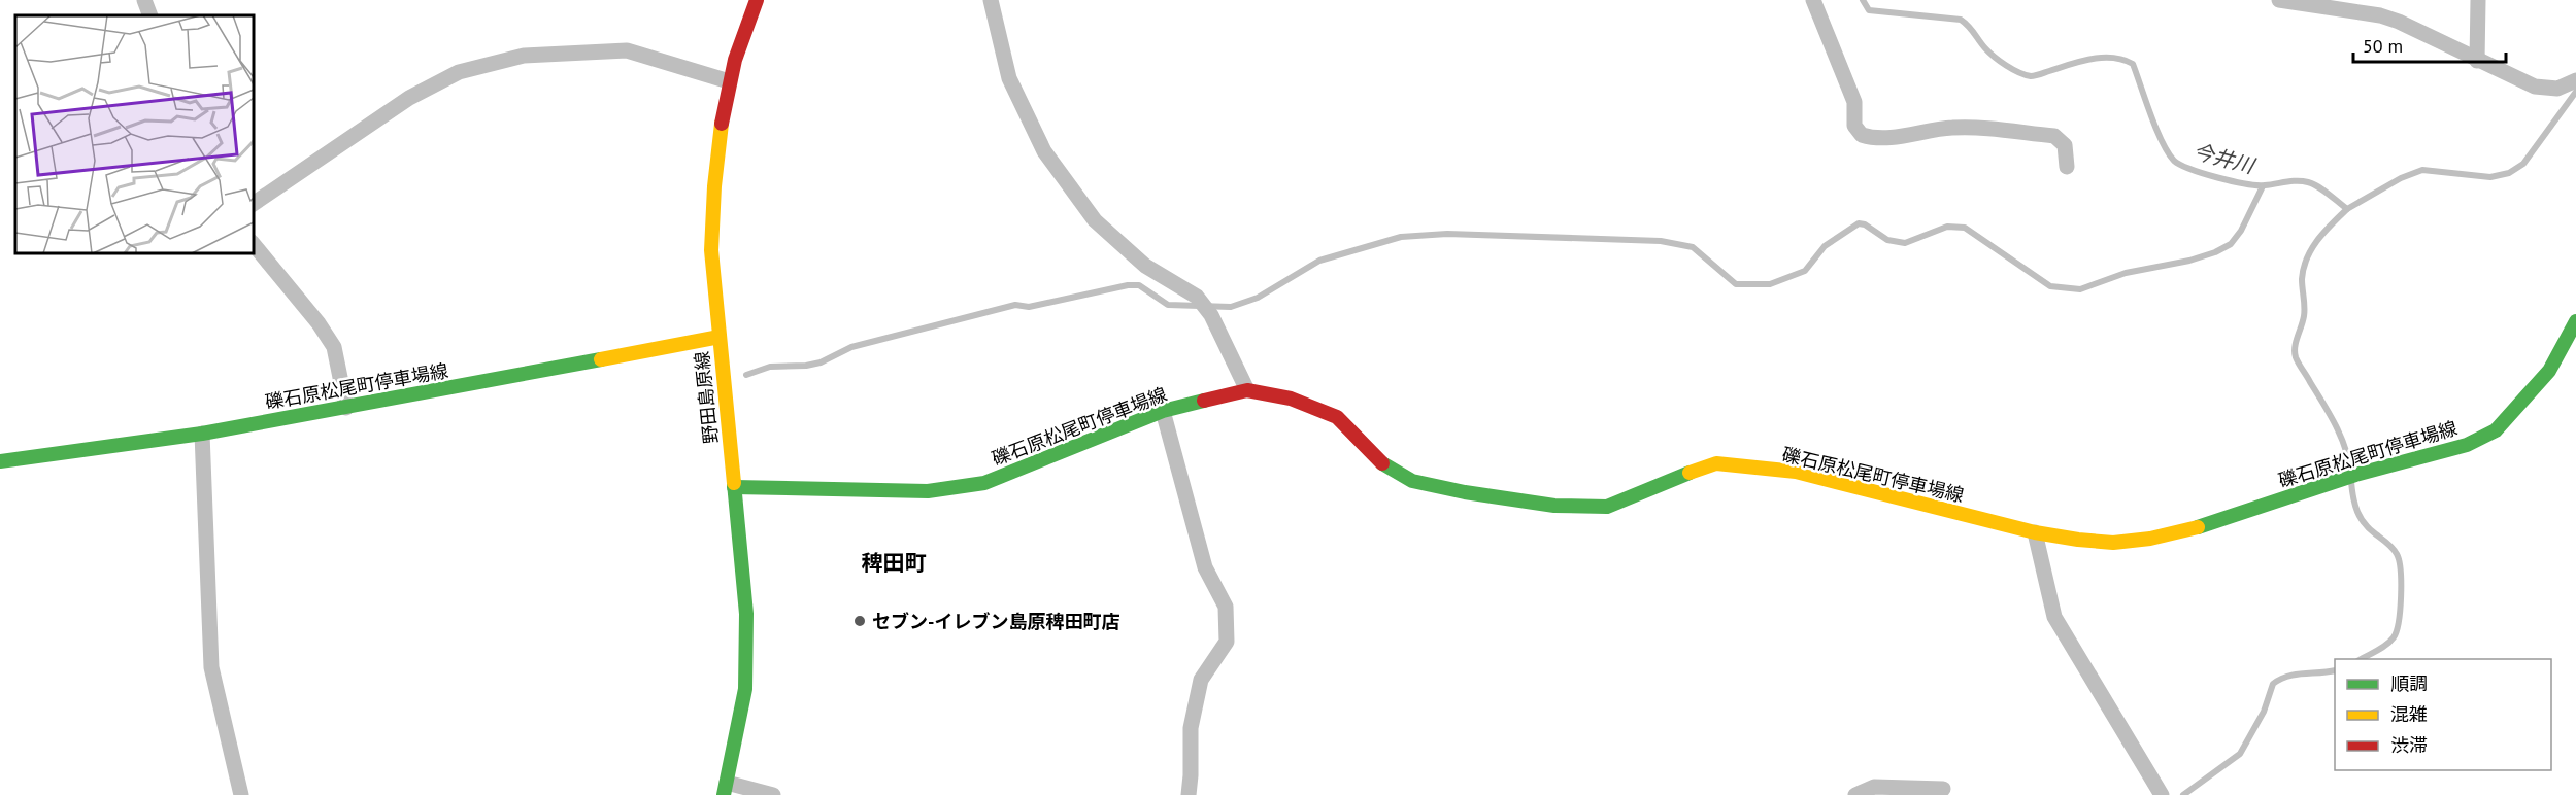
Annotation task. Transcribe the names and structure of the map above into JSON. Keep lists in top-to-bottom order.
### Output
{
  "streets": {
    "main road": ["礫石原松尾町停車場線", "野田島原線"]
  },
  "crossings": [
    ["礫石原松尾町停車場線", "野田島原線"]
  ],
  "districts": ["稗田町"],
  "water": ["今井川"],
  "places": ["セブン-イレブン島原稗田町店"],
  "legend": ["順調", "混雑", "渋滞"],
  "scale_bar": "50 m"
}
